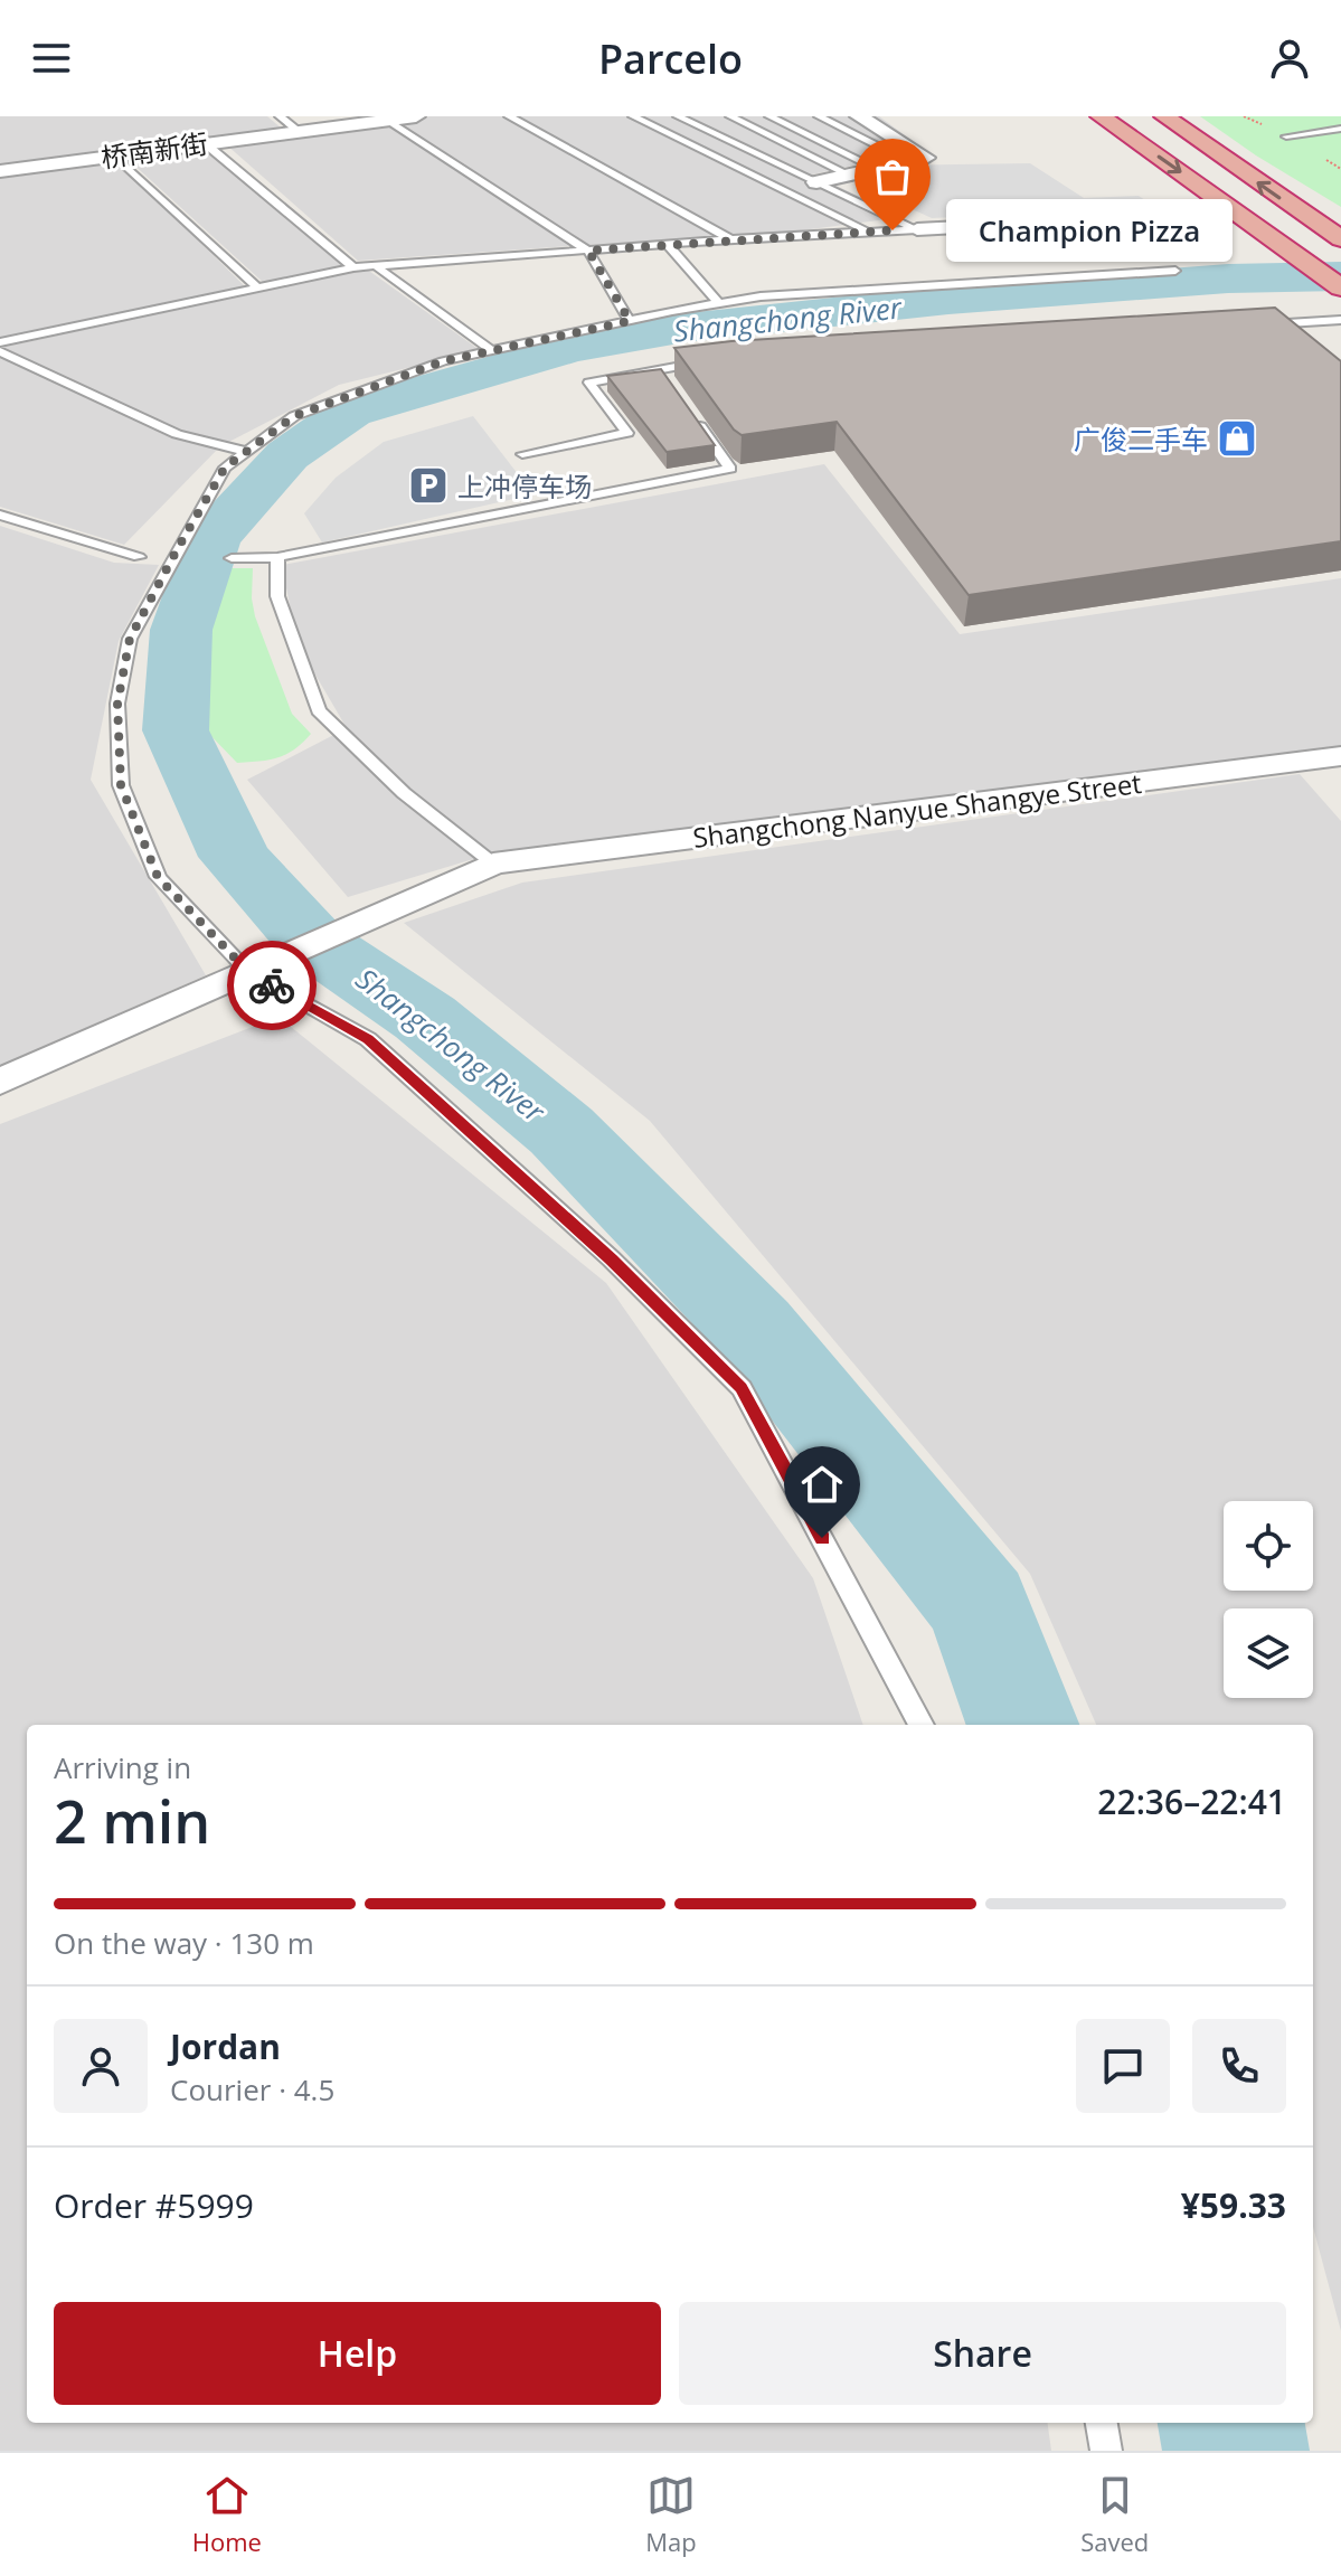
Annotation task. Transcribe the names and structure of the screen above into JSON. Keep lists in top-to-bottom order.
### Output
{
  "streets": {
    "street": ["桥南新街", "Shangchong Nanyue Shangye Street"]
  },
  "water": ["Shangchong River"],
  "places": {
    "other": ["Champion Pizza"],
    "shop": ["广俊二手车"],
    "parking": ["上冲停车场"]
  },
  "page": {
    "header": "Parcelo",
    "bubble": "Champion Pizza",
    "heading": ["2 min", "Arriving in", "22:36–22:41"],
    "panel": [
      "Jordan",
      "Courier · 4.5",
      "Order #5999",
      "¥59.33"
    ],
    "bar": "On the way · 130 m",
    "buttons": ["Help", "Share"],
    "tabs": ["Home", "Map", "Saved"]
  }
}
